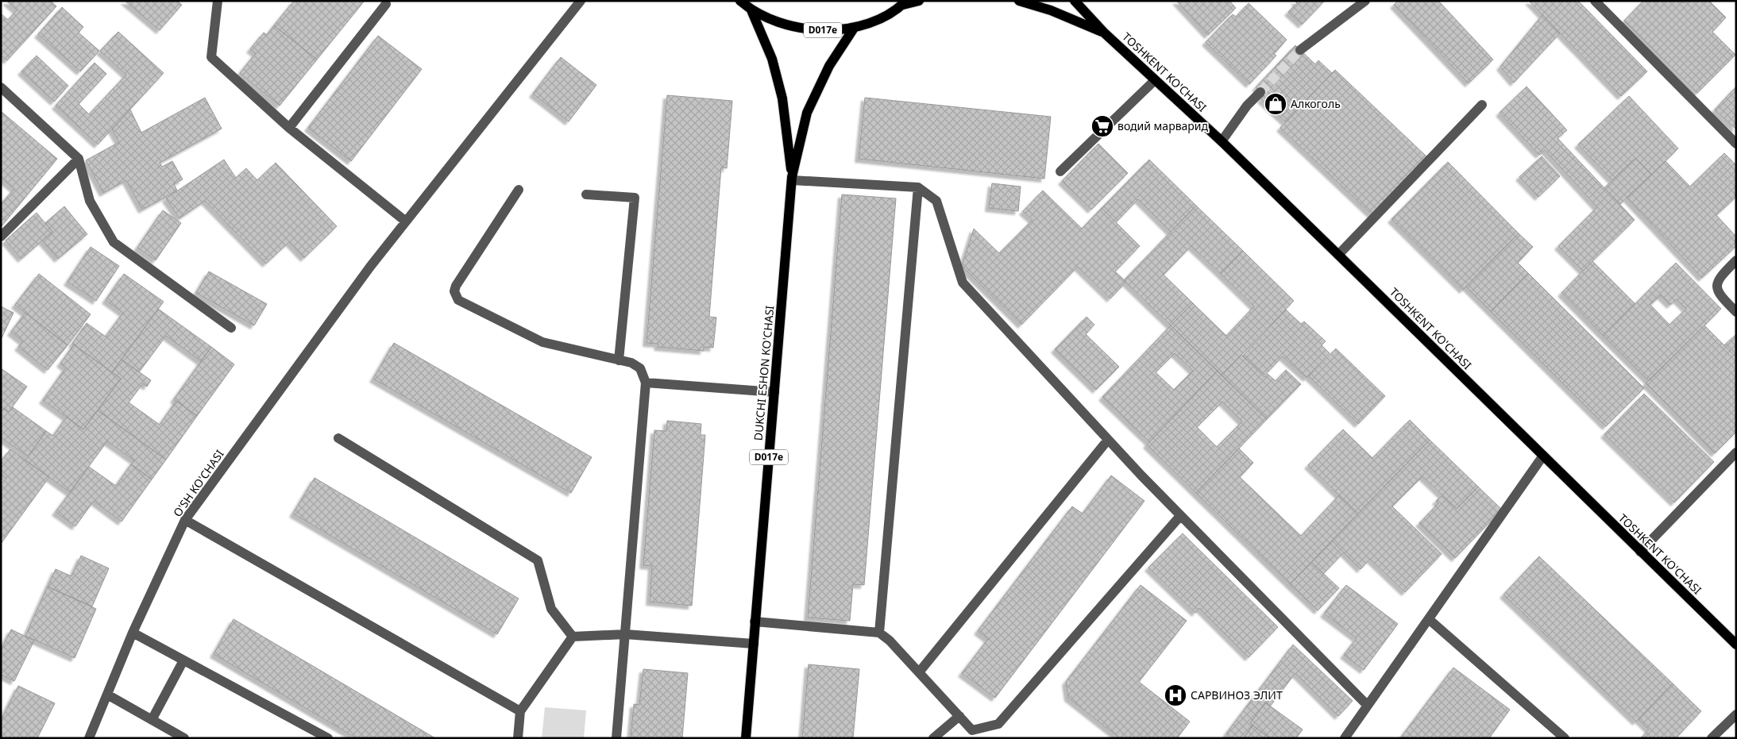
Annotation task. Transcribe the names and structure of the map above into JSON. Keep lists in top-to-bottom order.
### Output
{
  "streets": {
    "main road": ["D017e", "TOSHKENT KO'CHASI", "DUKCHI ESHON KO'CHASI"],
    "street": ["O'SH KO'CHASI"]
  },
  "crossings": [
    ["D017e", "DUKCHI ESHON KO'CHASI"]
  ],
  "places": {
    "shop": ["Алкоголь"],
    "supermarket": ["водий марварид"],
    "hospital": ["САРВИНОЗ ЭЛИТ"]
  }
}
